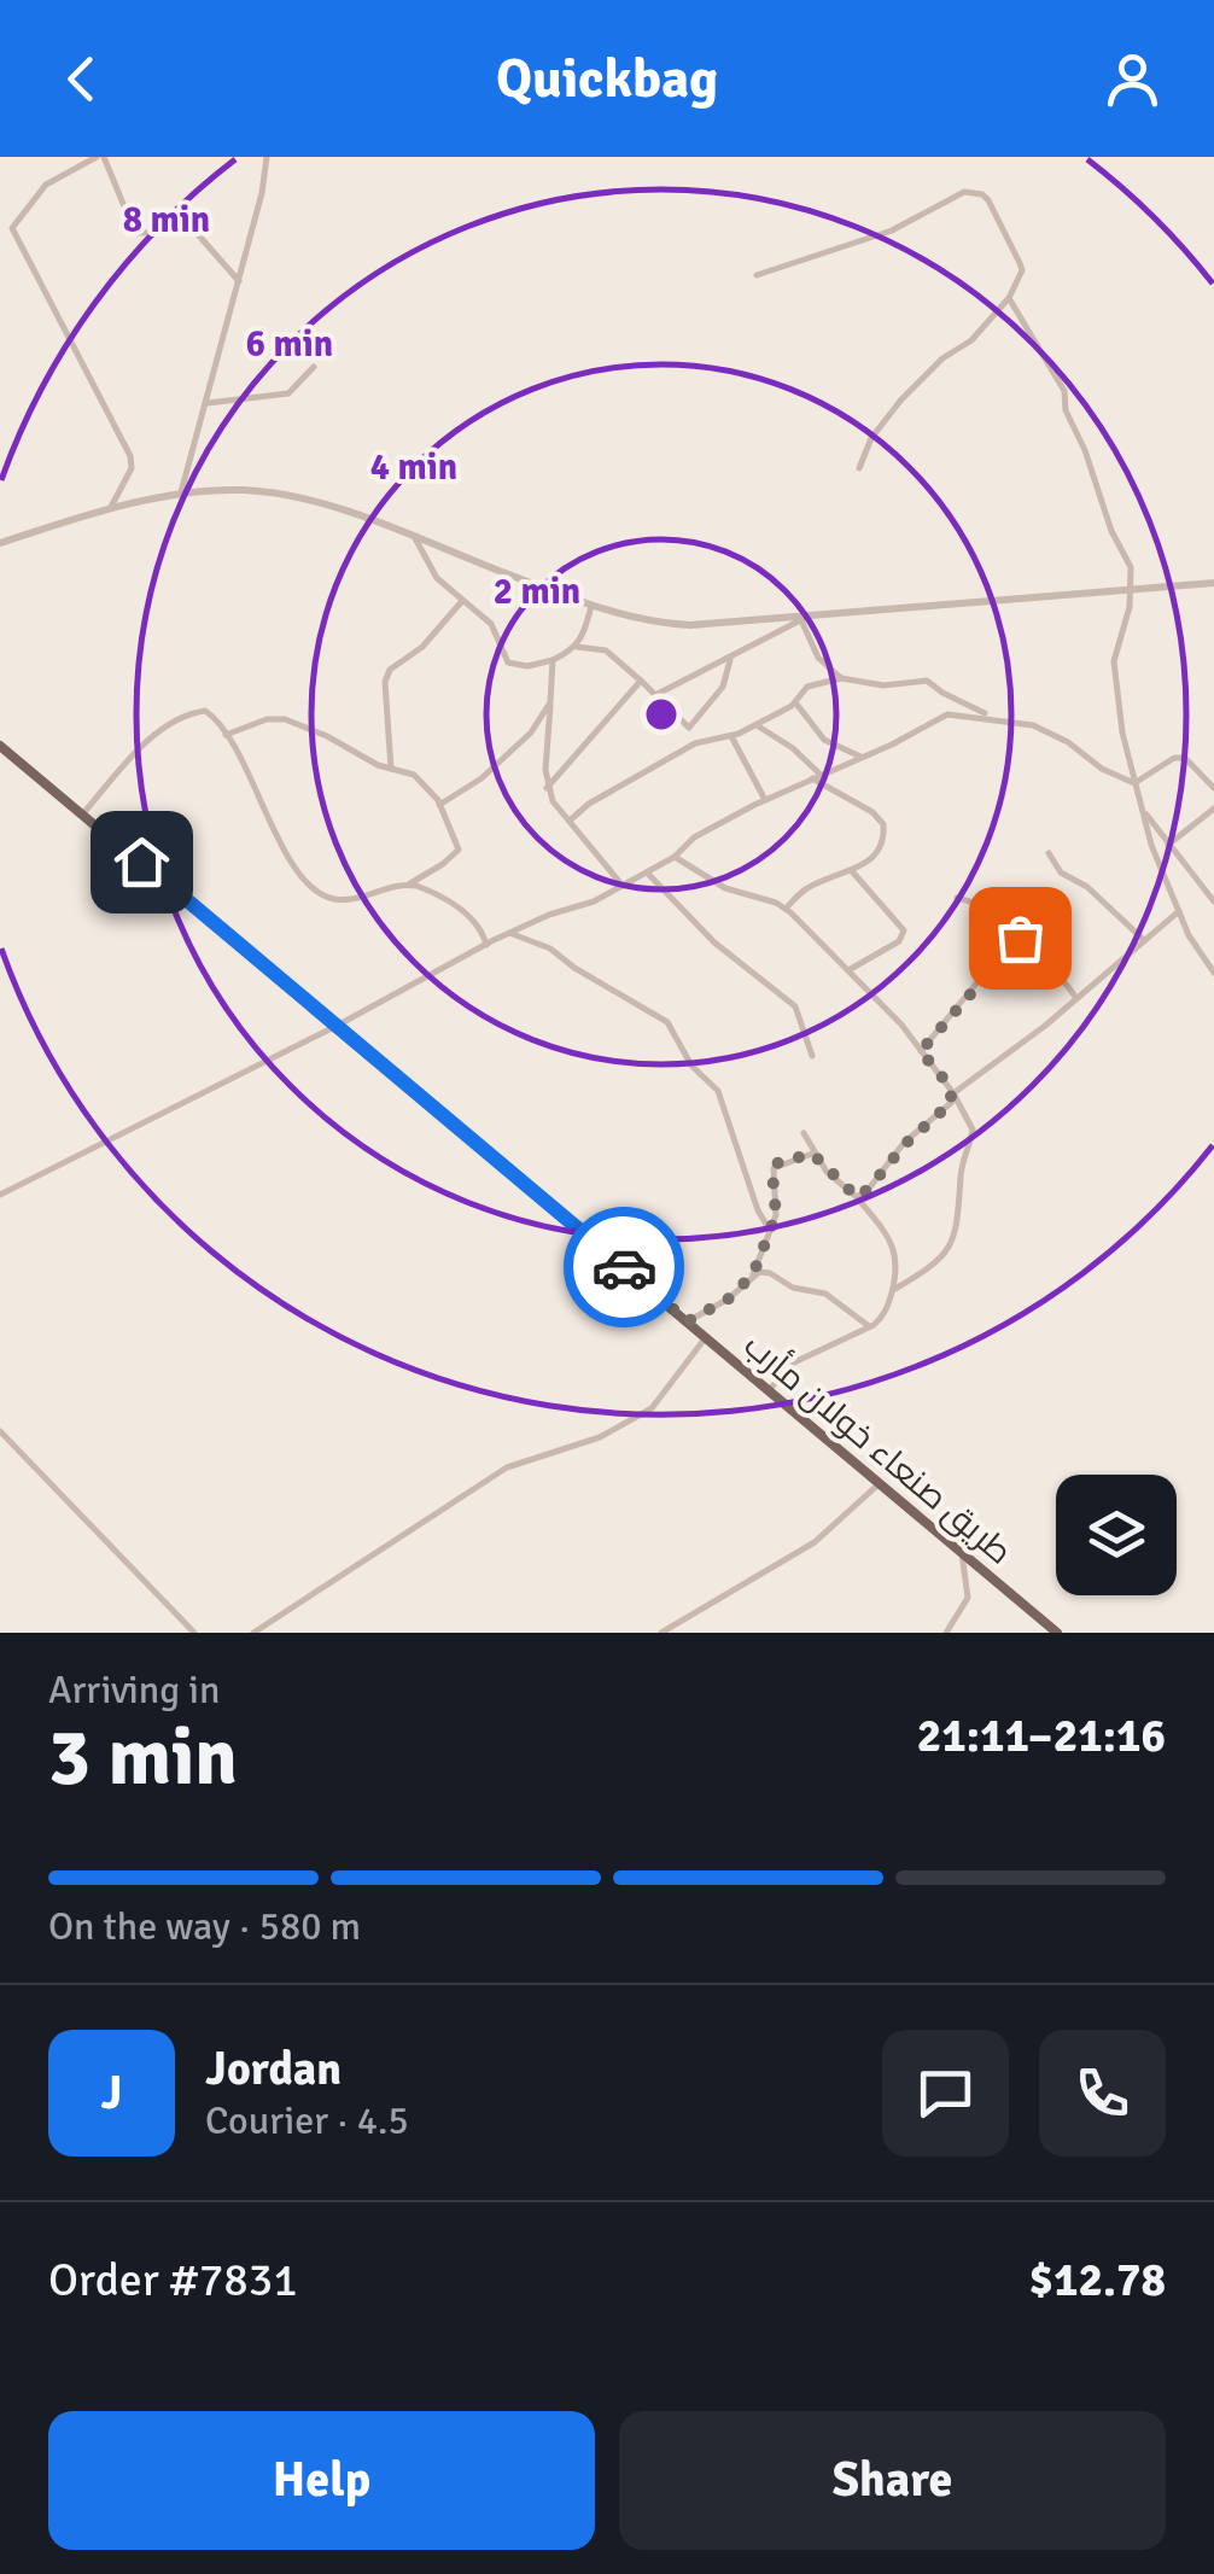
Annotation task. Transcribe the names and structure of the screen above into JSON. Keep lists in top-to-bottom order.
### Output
{
  "streets": {
    "main road": ["طريق صنعاء خولان مأرب"]
  },
  "page": {
    "header": "Quickbag",
    "heading": ["3 min", "Arriving in", "21:11–21:16"],
    "panel": [
      "Jordan",
      "Courier · 4.5",
      "Order #7831",
      "$12.78"
    ],
    "bar": "On the way · 580 m",
    "round": "J",
    "buttons": ["Help", "Share"]
  },
  "rings": [
    "8 min",
    "6 min",
    "4 min",
    "2 min"
  ]
}
